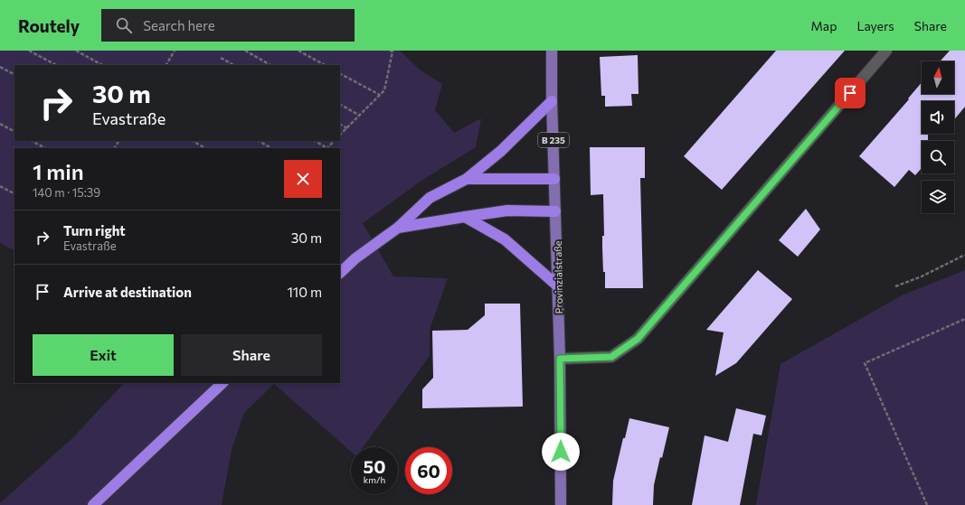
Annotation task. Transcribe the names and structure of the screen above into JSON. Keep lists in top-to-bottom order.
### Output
{
  "streets": {
    "main road": ["B 235", "Provinzialstraße"]
  },
  "north": "top",
  "page": {
    "header": "Routely",
    "search": "Search here",
    "nav": ["Map", "Layers", "Share"],
    "turn": ["30 m", "Evastraße"],
    "heading": ["1 min", "140 m · 15:39"],
    "list": [
      {
        "name": "Turn right",
        "note": "Evastraße",
        "value": "30 m"
      },
      {
        "name": "Arrive at destination",
        "value": "110 m"
      }
    ],
    "buttons": ["Exit", "Share"],
    "speed": "50 km/h",
    "limit": "60"
  }
}
